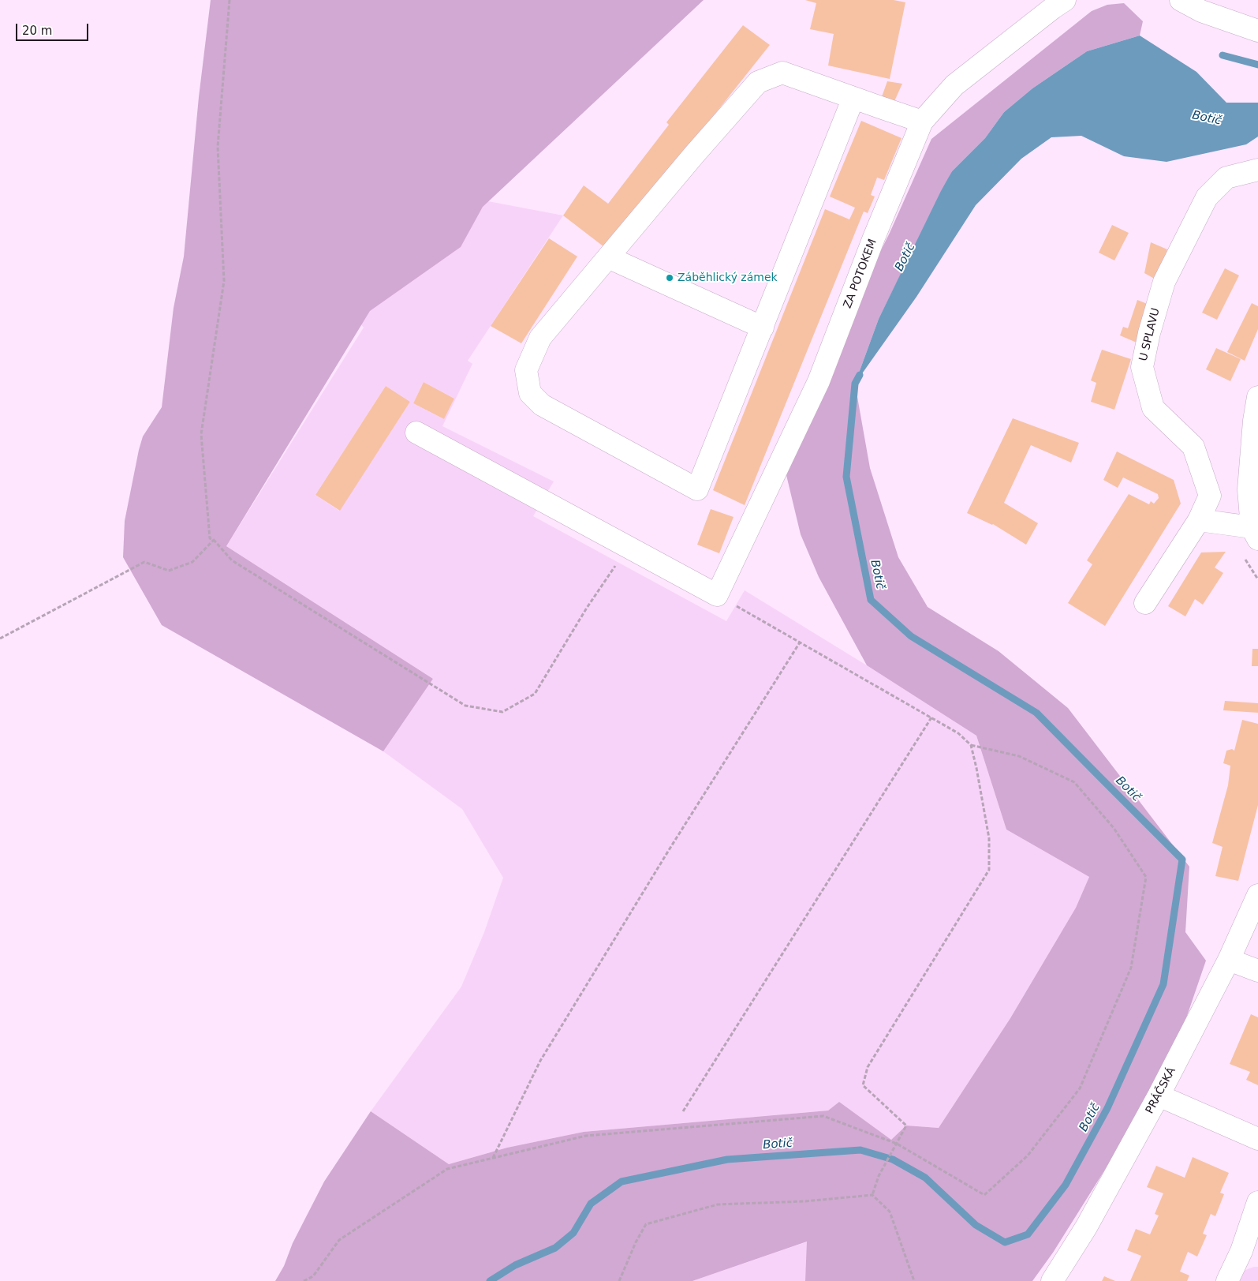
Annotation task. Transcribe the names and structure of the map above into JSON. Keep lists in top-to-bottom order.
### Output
{
  "streets": {
    "street": ["ZA POTOKEM", "U SPLAVU", "PRÁČSKÁ"]
  },
  "water": ["Botič"],
  "places": ["Záběhlický zámek"],
  "scale_bar": "20 m"
}
